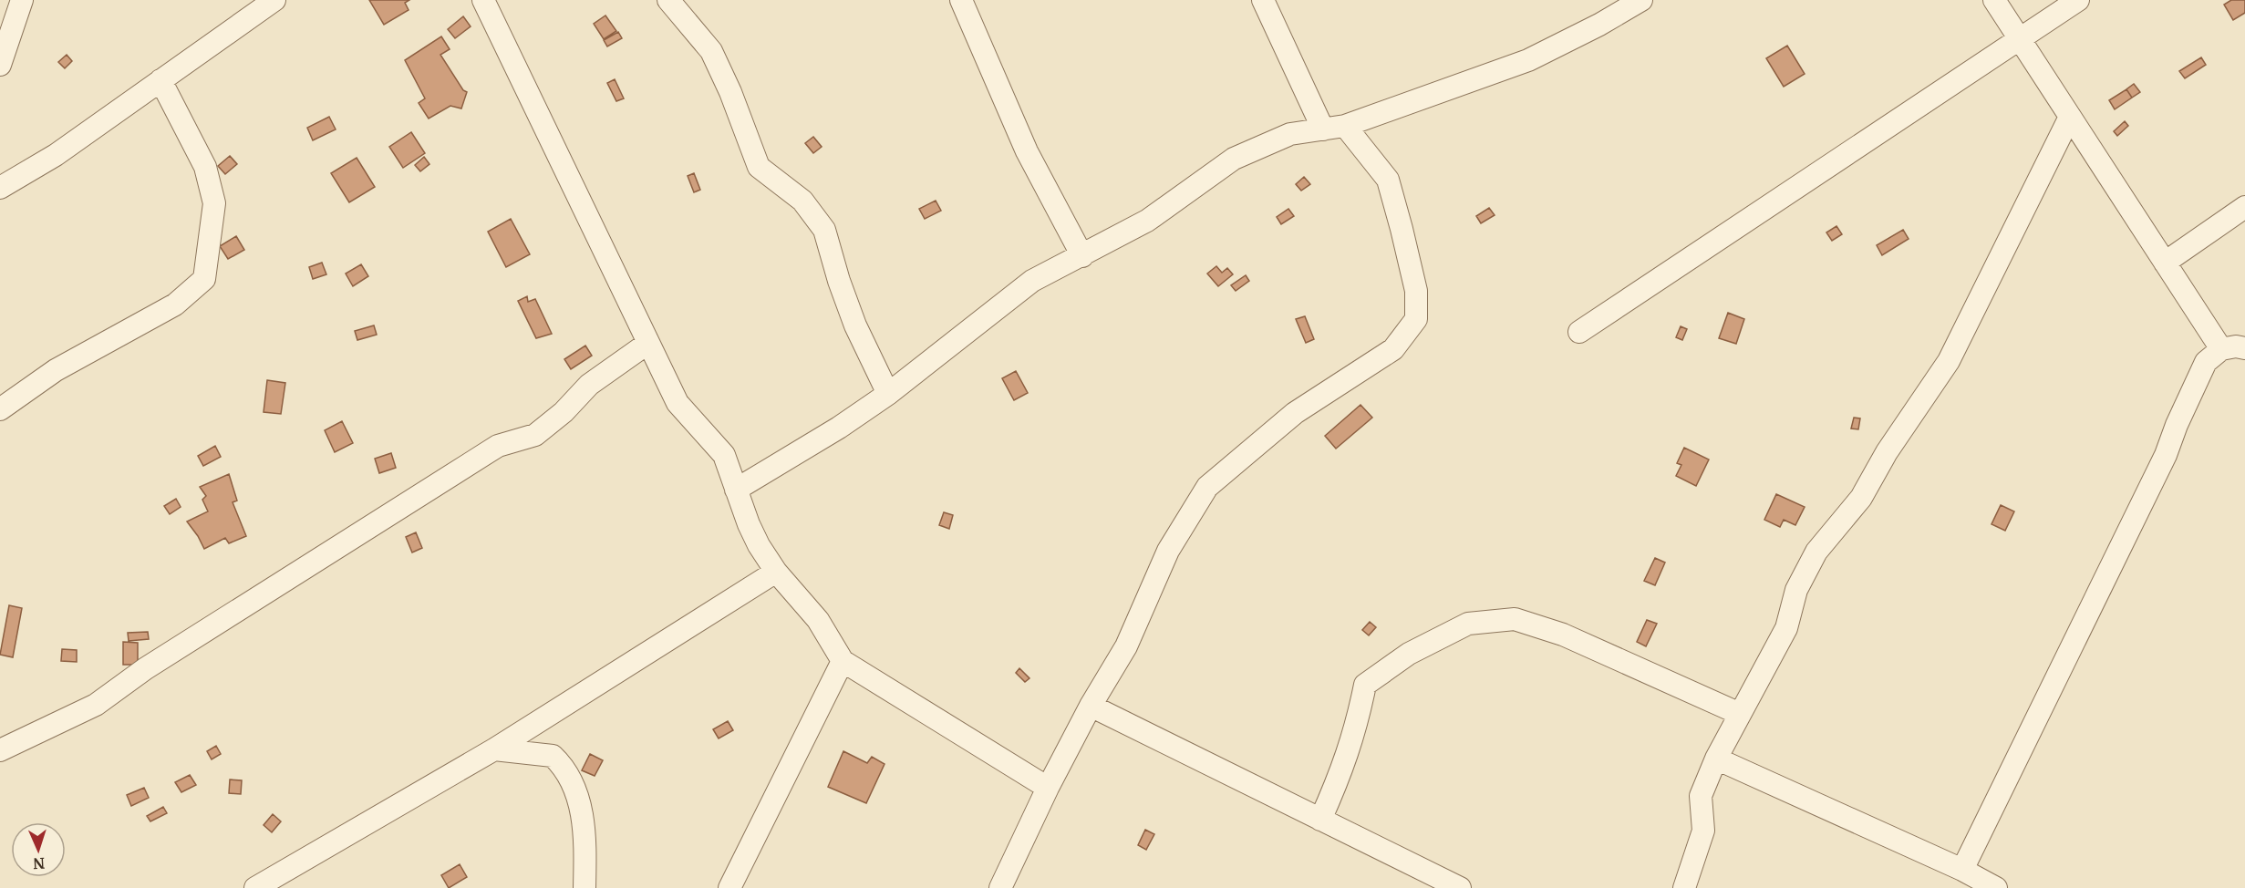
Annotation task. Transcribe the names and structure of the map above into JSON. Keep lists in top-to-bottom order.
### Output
{
  "north": "bottom"
}
